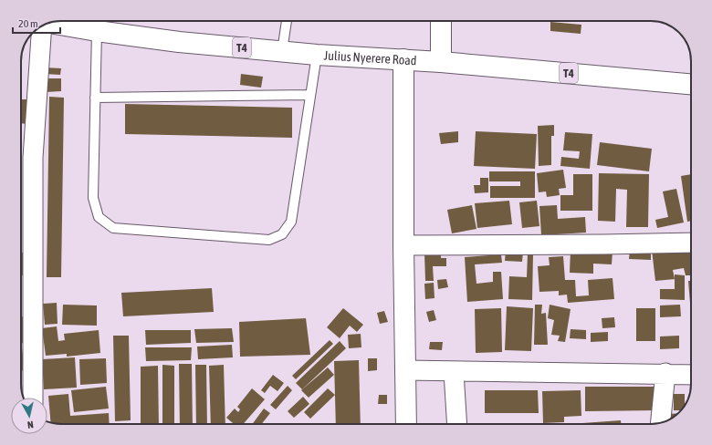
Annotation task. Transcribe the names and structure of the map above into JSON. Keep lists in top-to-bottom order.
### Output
{
  "streets": {
    "main road": ["T4", "Julius Nyerere Road"]
  },
  "scale_bar": "20 m",
  "north": "bottom"
}
